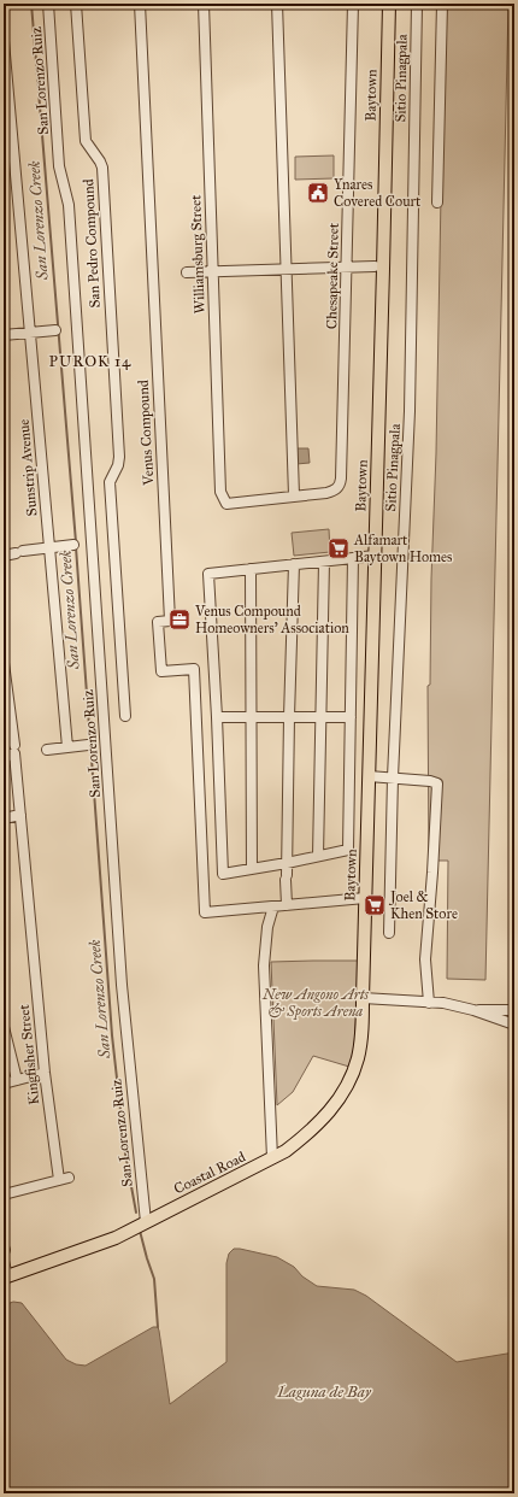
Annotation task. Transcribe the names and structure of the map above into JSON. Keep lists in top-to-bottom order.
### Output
{
  "streets": {
    "main road": ["Baytown", "Coastal Road"],
    "street": [
      "Sitio Pinagpala",
      "San Lorenzo Ruiz",
      "San Pedro Compound",
      "Williamsburg Street",
      "Chesapeake Street",
      "Venus Compound",
      "Sunstrip Avenue",
      "Kingfisher Street"
    ]
  },
  "crossings": [
    ["San Lorenzo Ruiz", "Coastal Road"],
    ["Baytown", "Coastal Road"],
    ["Williamsburg Street", "Chesapeake Street"]
  ],
  "districts": ["PUROK 14"],
  "water": ["San Lorenzo Creek", "Laguna de Bay"],
  "parks": ["New Angono Arts & Sports Arena"],
  "places": {
    "public building": ["Ynares Covered Court"],
    "supermarket": ["Alfamart Baytown Homes", "Joel & Khen Store"],
    "office": ["Venus Compound Homeowners' Association"]
  }
}
